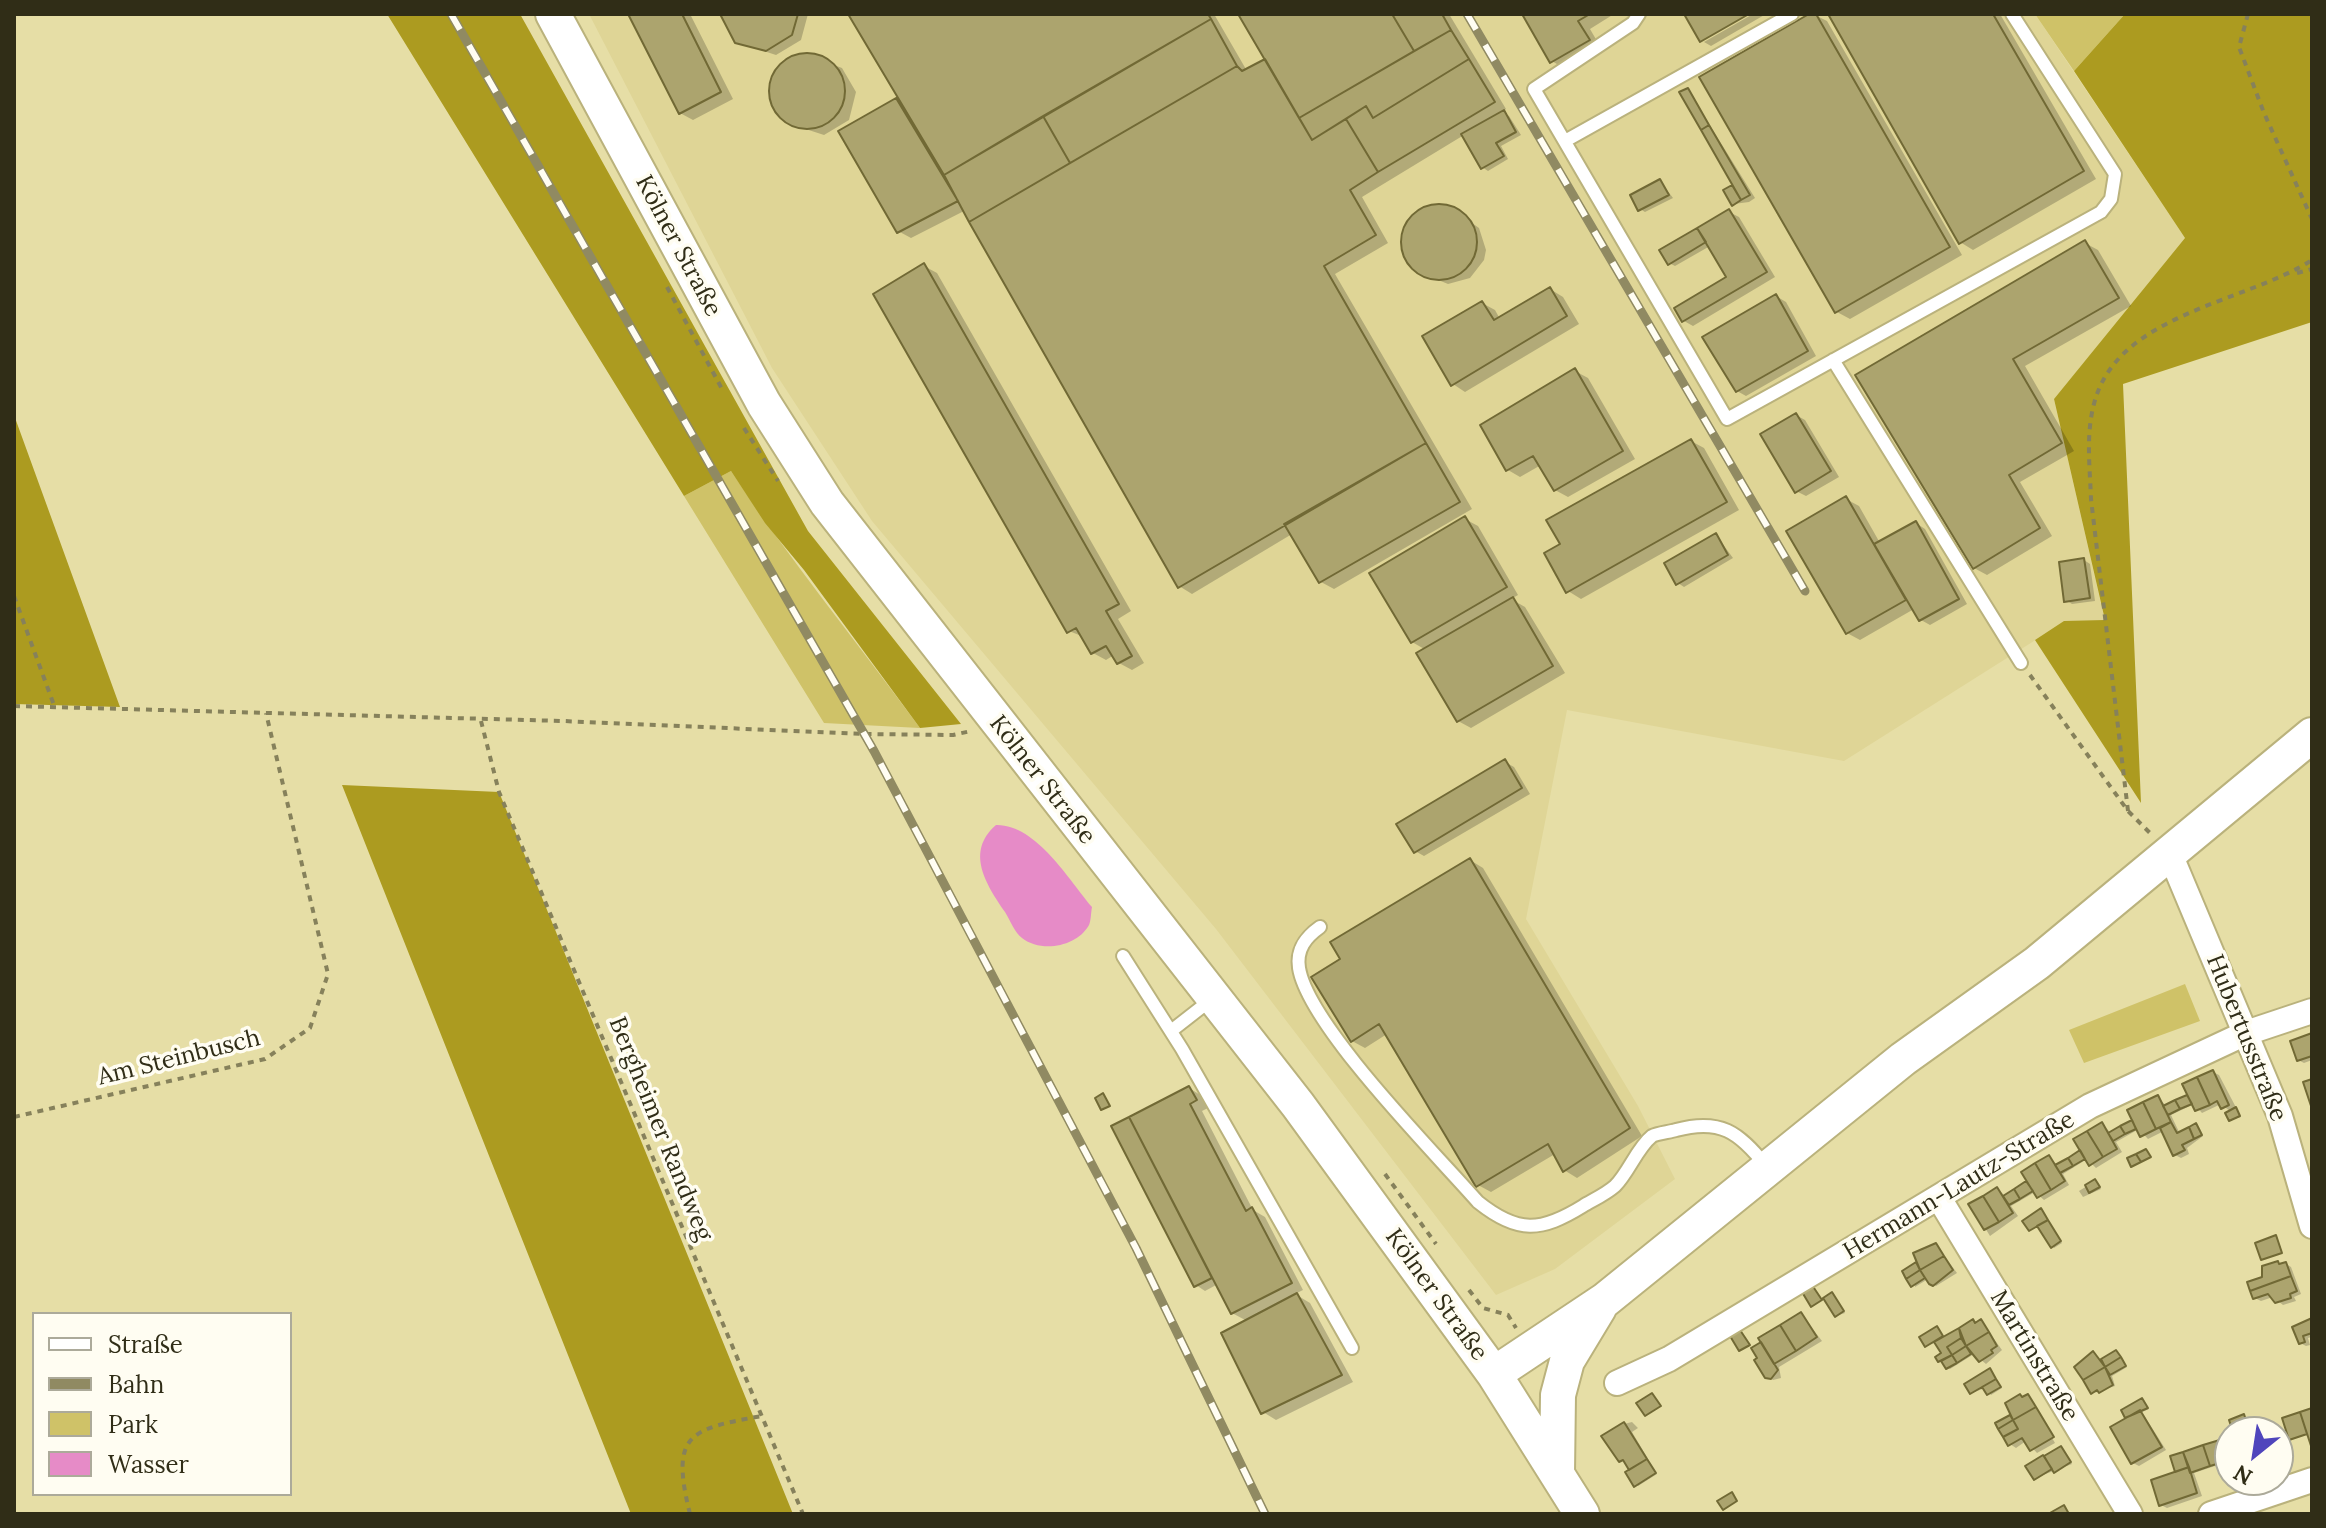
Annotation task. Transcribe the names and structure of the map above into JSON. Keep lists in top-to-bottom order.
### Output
{
  "streets": {
    "main road": ["Kölner Straße"],
    "street": ["Hubertusstraße", "Hermann-Lautz-Straße", "Martinstraße"],
    "path": ["Am Steinbusch", "Bergheimer Randweg"]
  },
  "crossings": [
    ["Hubertusstraße", "Hermann-Lautz-Straße"],
    ["Hermann-Lautz-Straße", "Martinstraße"]
  ],
  "legend": [
    "Straße",
    "Bahn",
    "Park",
    "Wasser"
  ],
  "north": "bottom left"
}
